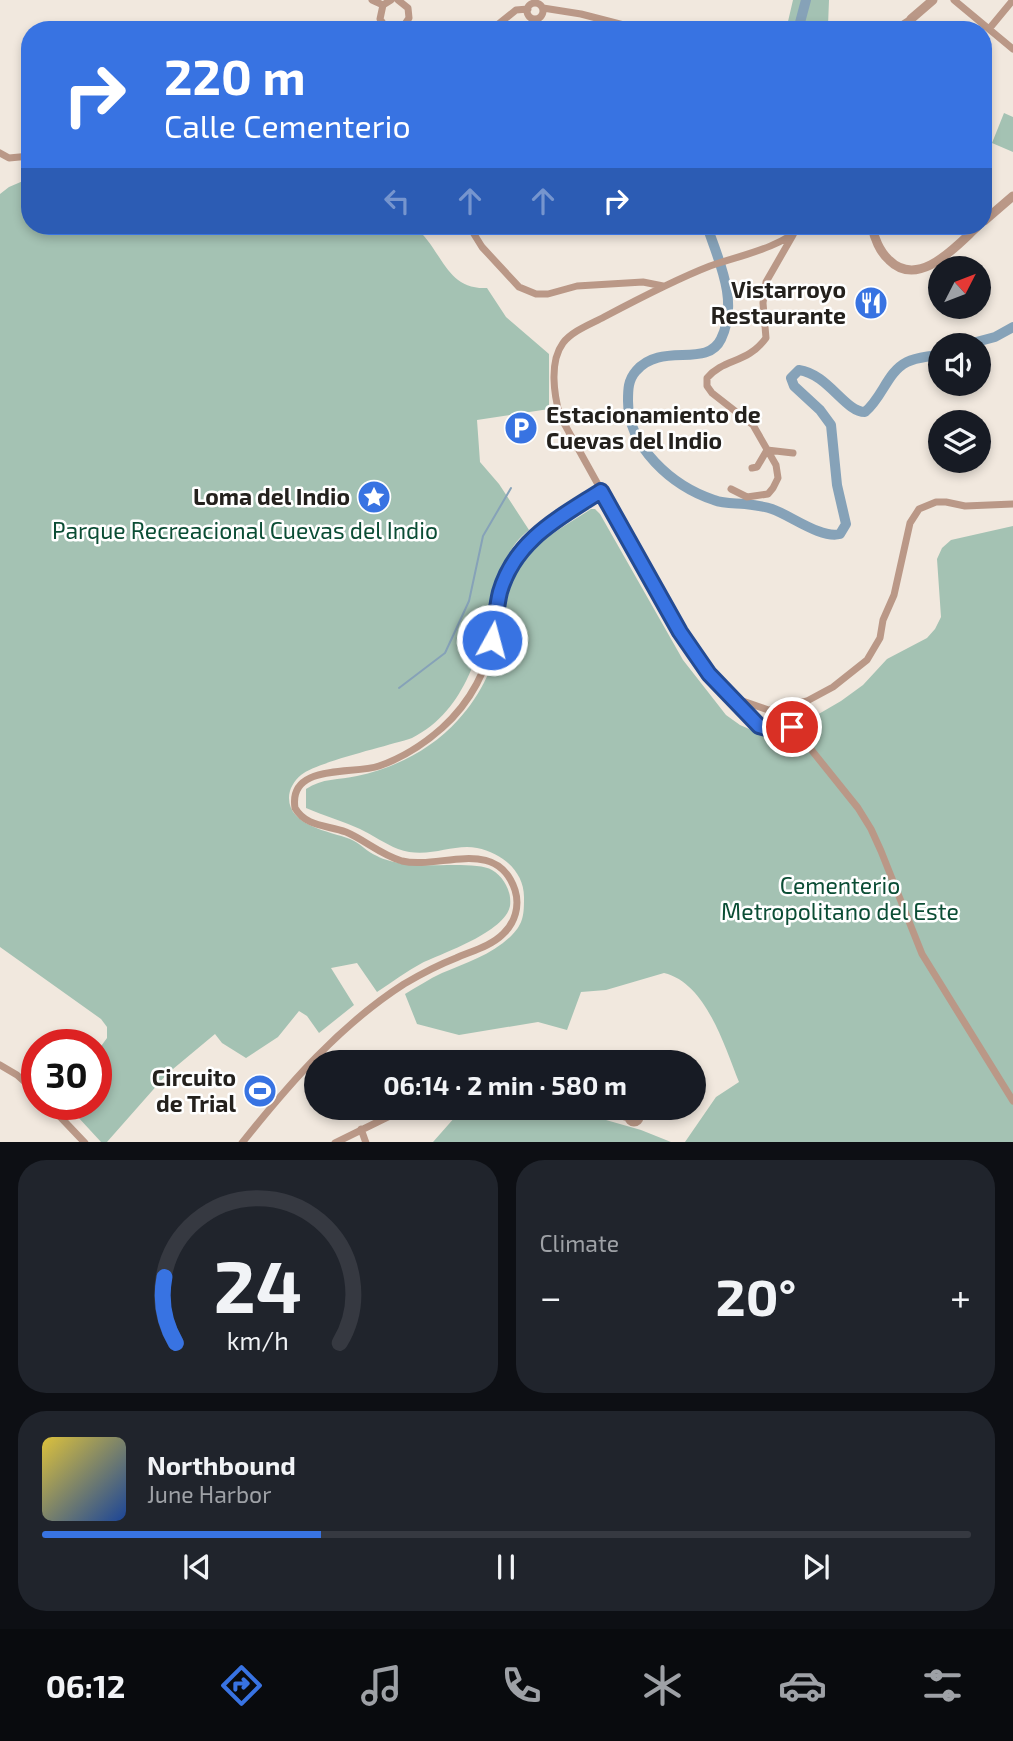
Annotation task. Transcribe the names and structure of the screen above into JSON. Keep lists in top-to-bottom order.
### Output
{
  "parks": ["Parque Recreacional Cuevas del Indio", "Cementerio Metropolitano del Este"],
  "places": {
    "restaurant": ["Vistarroyo Restaurante"],
    "parking": ["Estacionamiento de Cuevas del Indio"],
    "place": ["Loma del Indio"],
    "sports": ["Circuito de Trial"]
  },
  "north": "top right",
  "page": {
    "turn": ["220 m", "Calle Cementerio"],
    "limit": "30",
    "trip": "06:14 · 2 min · 580 m",
    "tile": "Climate",
    "heat": ["−", "20°", "+"],
    "song": ["Northbound", "June Harbor"],
    "tabs": "06:12",
    "gauge": ["24", "km/h"]
  }
}
